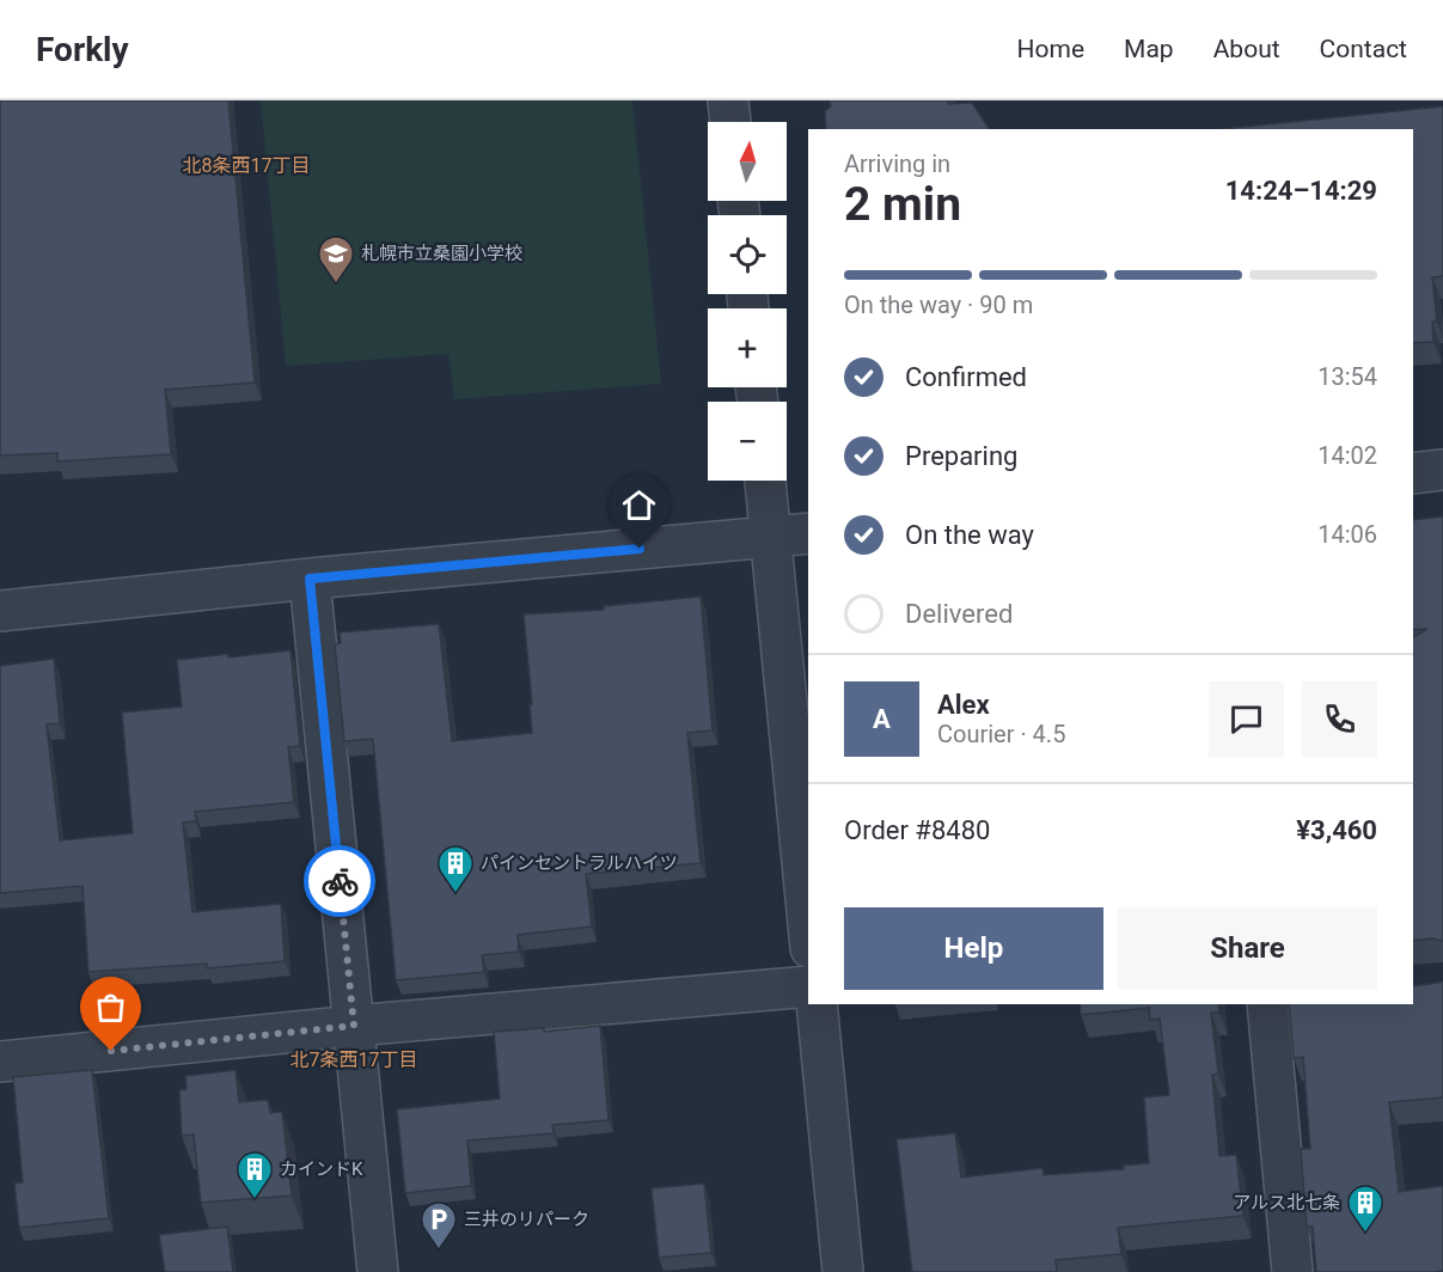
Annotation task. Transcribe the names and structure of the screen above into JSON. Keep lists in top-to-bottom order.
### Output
{
  "districts": ["北8条西17丁目", "北7条西17丁目"],
  "places": {
    "school or university": ["札幌市立桑園小学校"],
    "building": ["パインセントラルハイツ", "カインドK", "アルス北七条"],
    "parking": ["三井のリパーク"]
  },
  "north": "top",
  "page": {
    "header": "Forkly",
    "nav": [
      "Home",
      "Map",
      "About",
      "Contact"
    ],
    "map_buttons": ["+", "−"],
    "heading": ["2 min", "Arriving in", "14:24–14:29"],
    "panel": [
      "Alex",
      "Courier · 4.5",
      "Order #8480",
      "¥3,460"
    ],
    "bar": "On the way · 90 m",
    "list": [
      ["Confirmed", "13:54"],
      ["Preparing", "14:02"],
      ["On the way", "14:06"],
      "Delivered"
    ],
    "round": "A",
    "buttons": ["Help", "Share"]
  }
}
